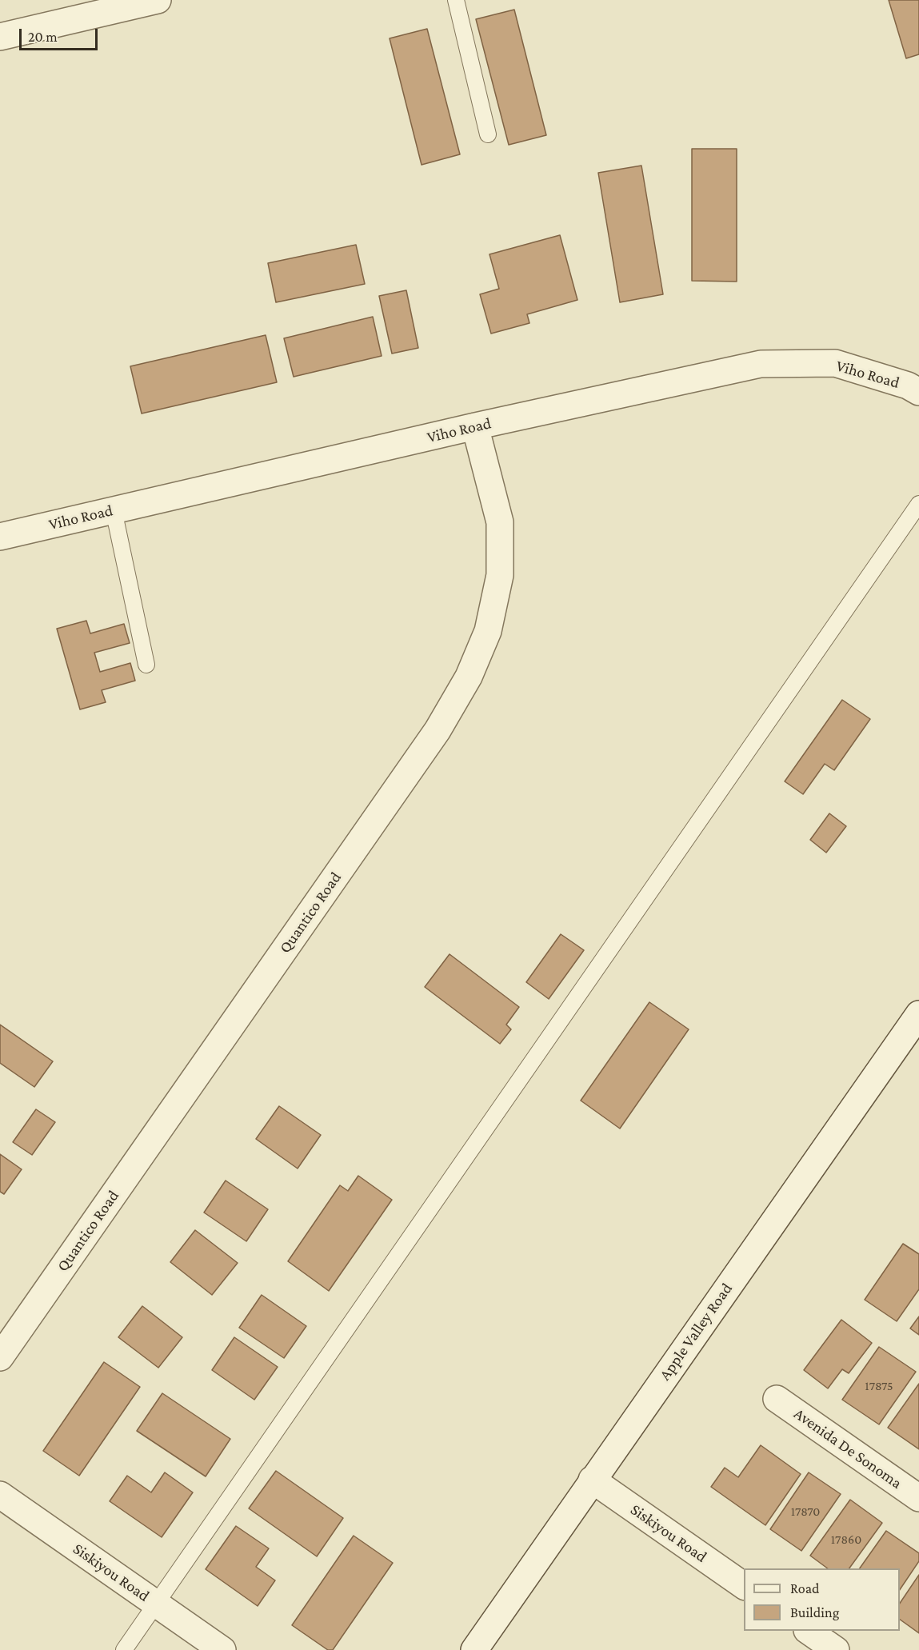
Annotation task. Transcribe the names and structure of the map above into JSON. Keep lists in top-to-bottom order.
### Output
{
  "streets": {
    "street": [
      "Viho Road",
      "Quantico Road",
      "Apple Valley Road",
      "Avenida De Sonoma",
      "Siskiyou Road"
    ]
  },
  "crossings": [
    ["Viho Road", "Quantico Road"],
    ["Apple Valley Road", "Siskiyou Road"]
  ],
  "house_numbers": ["17875", "17870", "17860"],
  "legend": ["Road", "Building"],
  "scale_bar": "20 m"
}
